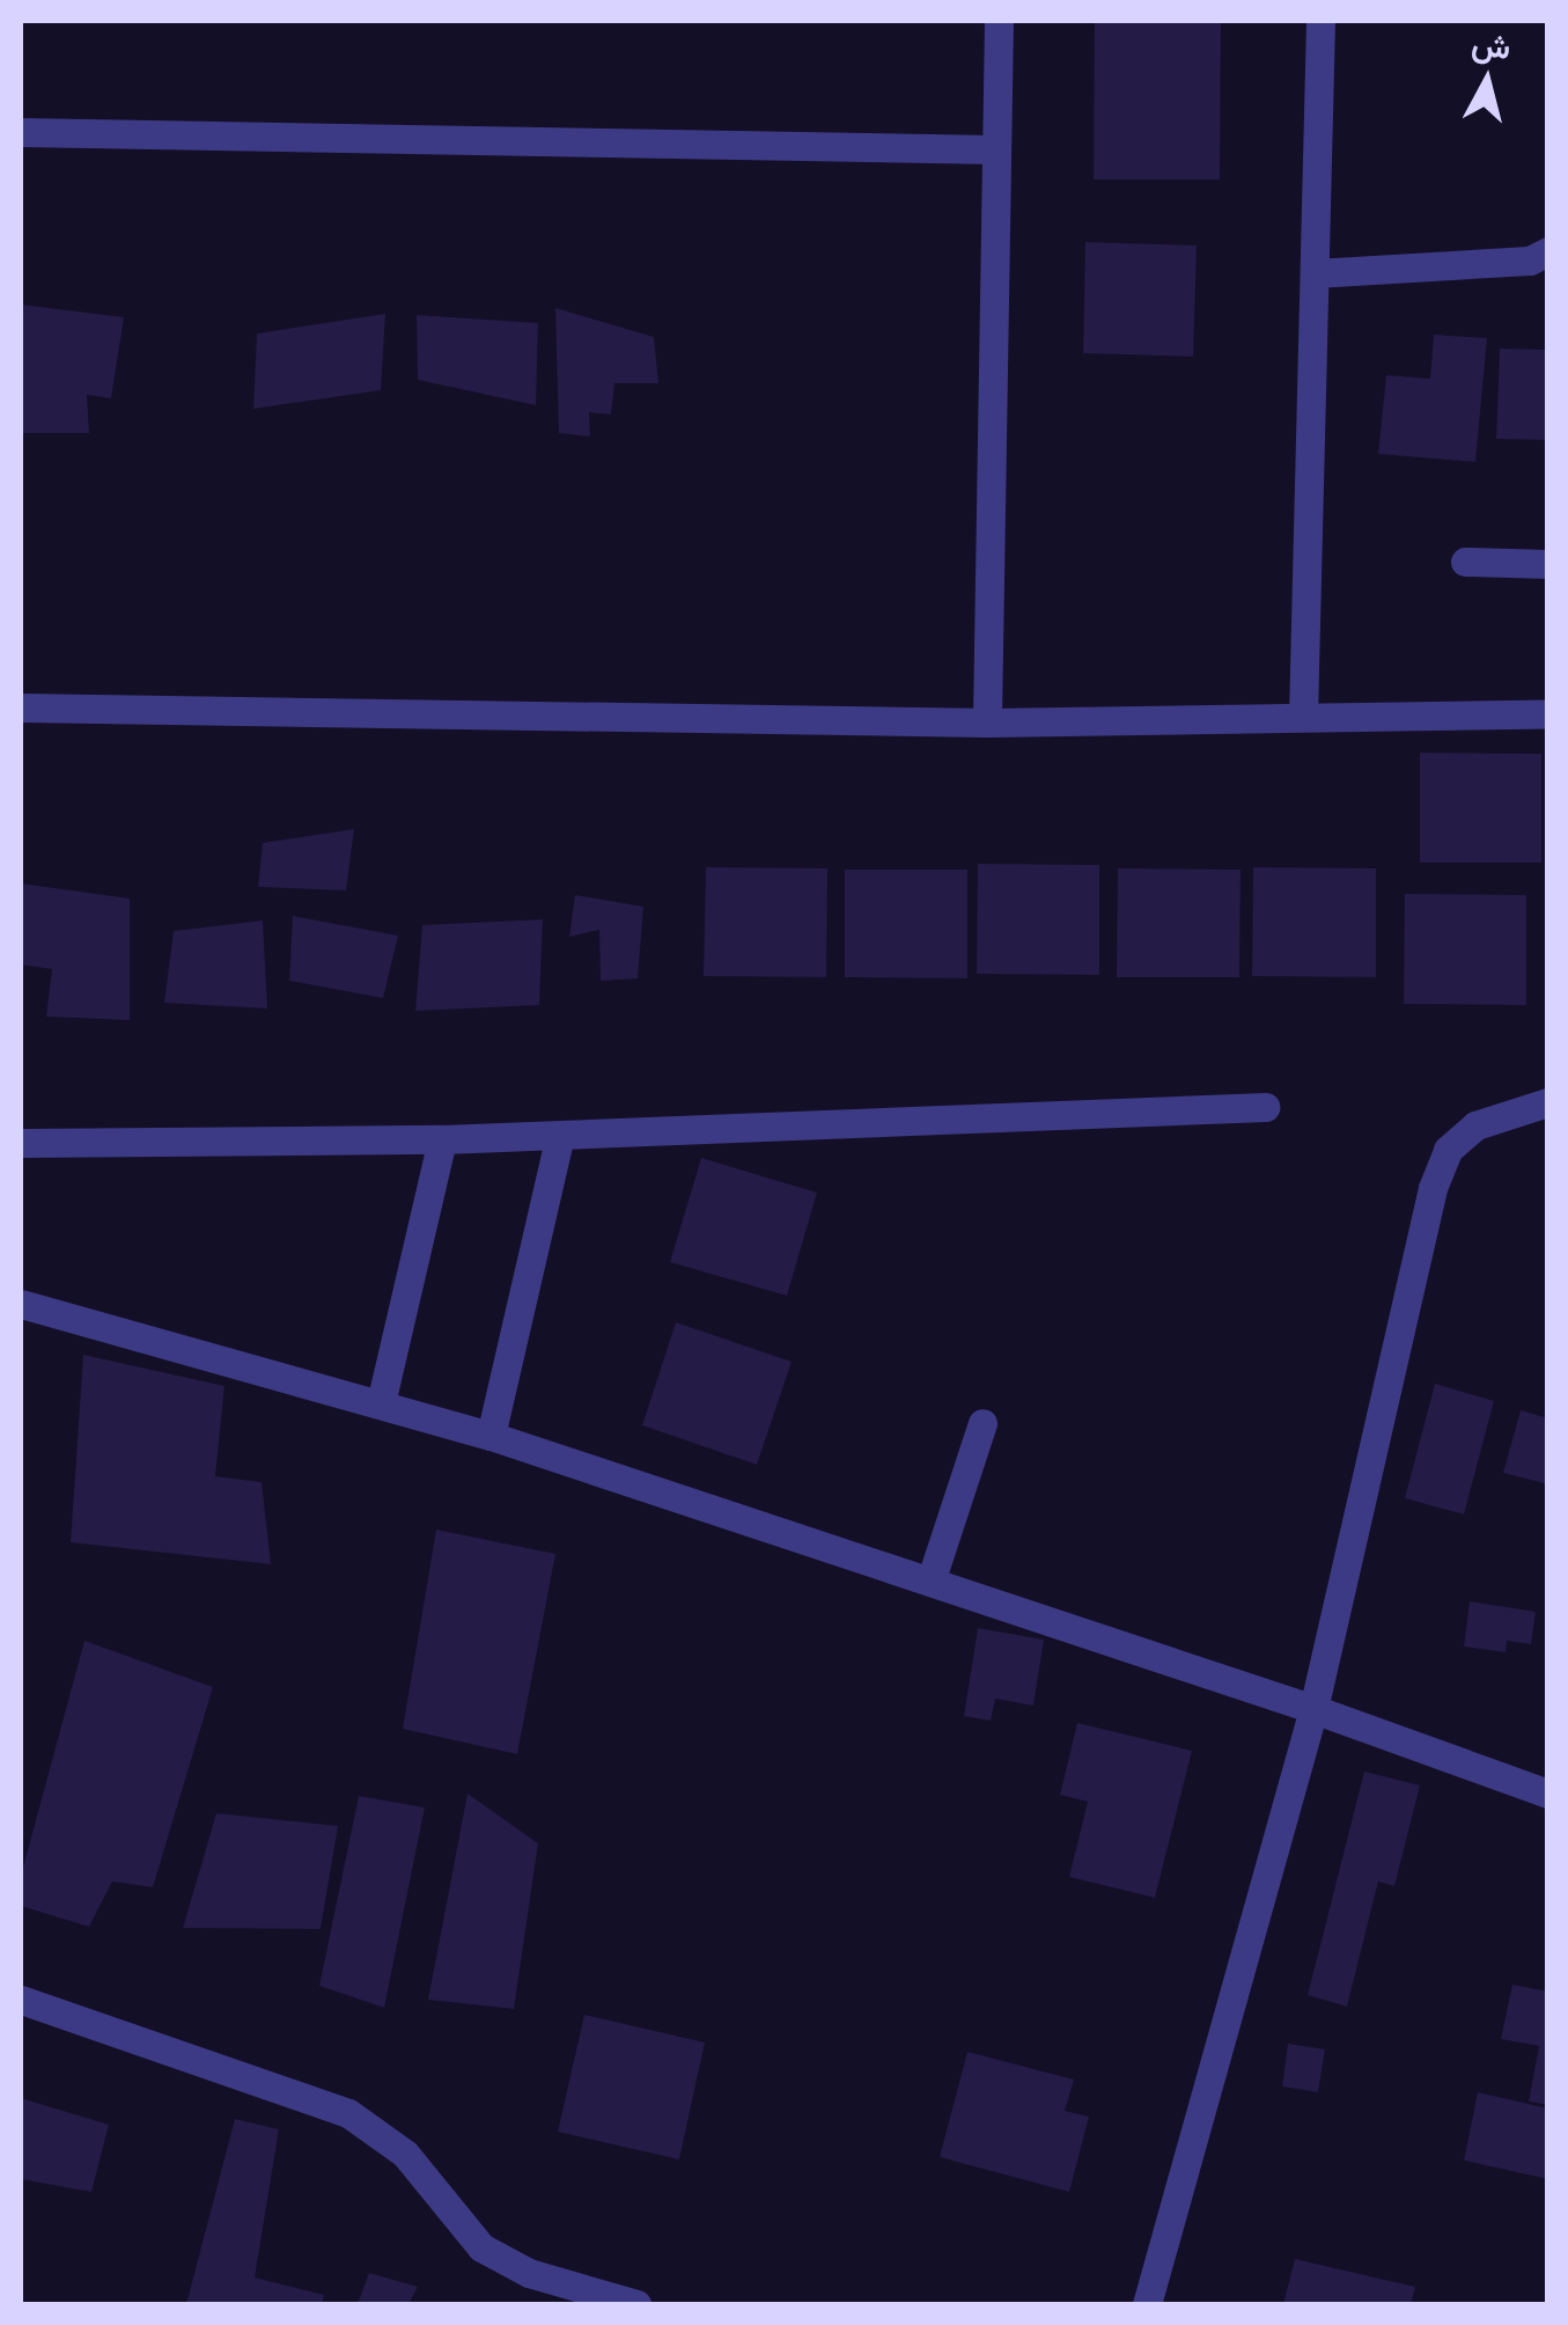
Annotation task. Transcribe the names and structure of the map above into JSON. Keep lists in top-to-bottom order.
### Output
{
  "north": "top"
}
